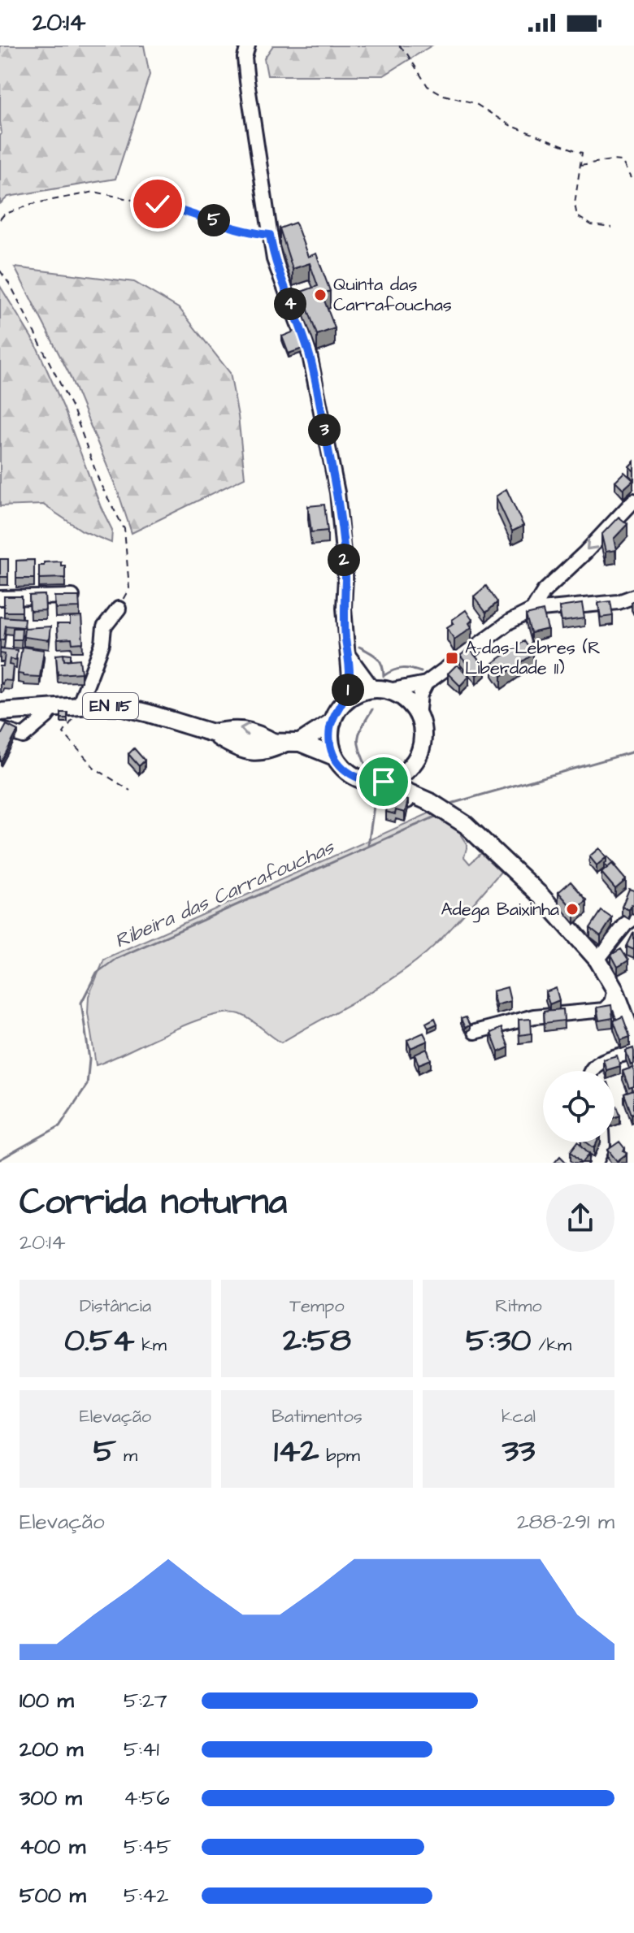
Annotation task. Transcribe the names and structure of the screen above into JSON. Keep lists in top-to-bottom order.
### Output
{
  "streets": {
    "main road": ["EN 115"]
  },
  "water": ["Ribeira das Carrafouchas"],
  "places": {
    "other": ["Quinta das Carrafouchas", "Adega Baixinha"],
    "transit": ["A-das-Lebres (R Liberdade 11)"]
  },
  "page": {
    "status": "20:14",
    "pins": [
      "5",
      "4",
      "3",
      "2",
      "1"
    ],
    "heading": ["Corrida noturna", "20:14"],
    "stats": [
      ["Distância", "0.54 km"],
      ["Tempo", "2:58"],
      ["Ritmo", "5:30 /km"],
      ["Elevação", "5 m"],
      ["Batimentos", "142 bpm"],
      ["kcal", "33"]
    ],
    "chart": ["Elevação", "288–291 m"],
    "list": [
      {
        "name": "100 m",
        "note": "5:27"
      },
      {
        "name": "200 m",
        "note": "5:41"
      },
      {
        "name": "300 m",
        "note": "4:56"
      },
      {
        "name": "400 m",
        "note": "5:45"
      },
      {
        "name": "500 m",
        "note": "5:42"
      }
    ]
  }
}
